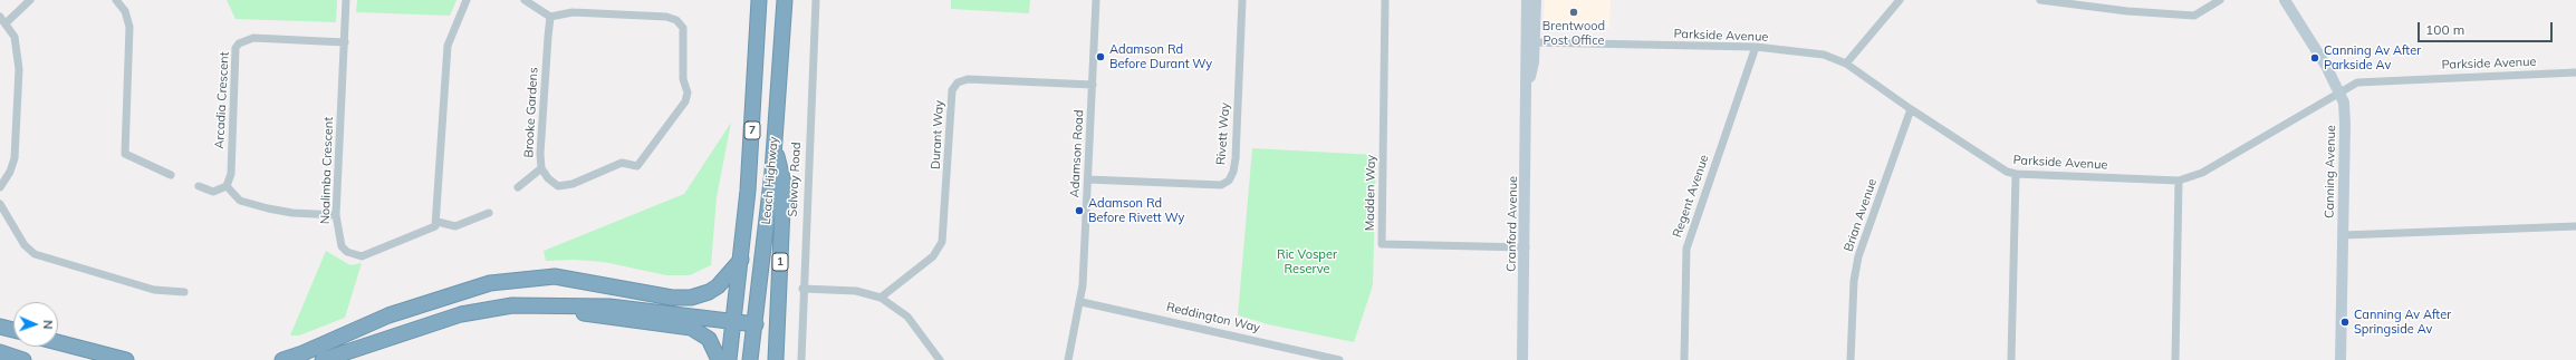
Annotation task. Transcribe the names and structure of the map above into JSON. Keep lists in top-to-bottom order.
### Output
{
  "streets": {
    "highway": ["7", "Leach Highway", "1"],
    "main road": ["Canning Avenue", "Cranford Avenue"],
    "street": [
      "Parkside Avenue",
      "Arcadia Crescent",
      "Brooke Gardens",
      "Rivett Way",
      "Durant Way",
      "Adamson Road",
      "Noalimba Crescent",
      "Selway Road",
      "Madden Way",
      "Regent Avenue",
      "Brian Avenue",
      "Reddington Way"
    ]
  },
  "crossings": [
    ["Parkside Avenue", "Canning Avenue"],
    ["Parkside Avenue", "Regent Avenue"],
    ["Parkside Avenue", "Brian Avenue"],
    ["Parkside Avenue", "Cranford Avenue"],
    ["Arcadia Crescent", "Noalimba Crescent"],
    ["Rivett Way", "Adamson Road"],
    ["Durant Way", "Adamson Road"],
    ["Adamson Road", "Reddington Way"],
    ["Leach Highway", "1"],
    ["Madden Way", "Cranford Avenue"]
  ],
  "parks": ["Ric Vosper Reserve"],
  "places": [
    "Brentwood Post Office",
    "Adamson Rd Before Durant Wy",
    "Canning Av After Parkside Av",
    "Adamson Rd Before Rivett Wy",
    "Canning Av After Springside Av"
  ],
  "scale_bar": "100 m",
  "north": "right"
}
